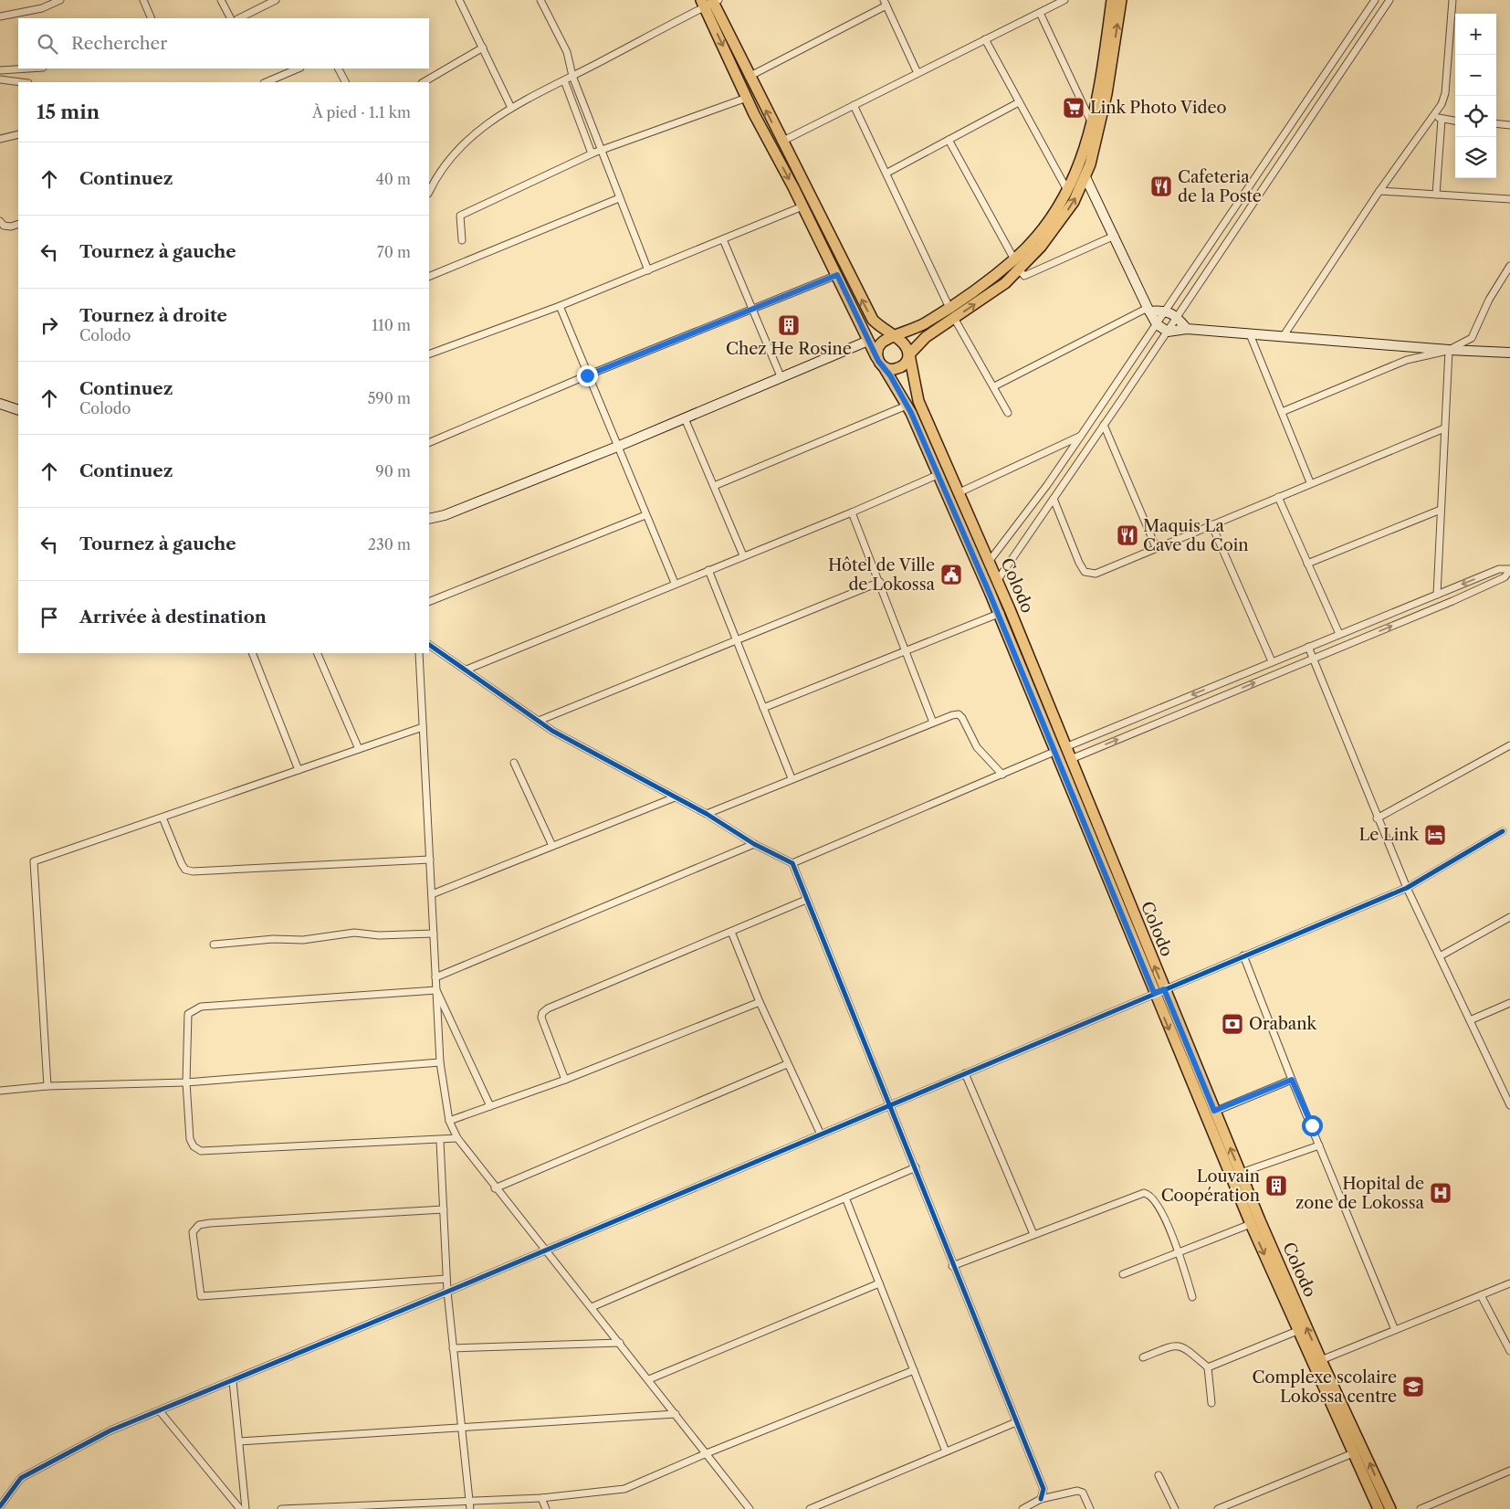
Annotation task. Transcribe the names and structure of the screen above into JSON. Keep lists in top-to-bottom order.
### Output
{
  "streets": {
    "main road": ["Colodo"]
  },
  "places": {
    "supermarket": ["Link Photo Video"],
    "restaurant": ["Cafeteria de la Poste", "Maquis La Cave du Coin"],
    "building": ["Chez He Rosine", "Louvain Coopération"],
    "public building": ["Hôtel de Ville de Lokossa"],
    "hotel": ["Le Link"],
    "bank": ["Orabank"],
    "hospital": ["Hopital de zone de Lokossa"],
    "school or university": ["Complexe scolaire Lokossa centre"]
  },
  "page": {
    "map_buttons": ["+", "−"],
    "search": "Rechercher",
    "heading": ["15 min", "À pied · 1.1 km"],
    "list": [
      ["Continuez", "40 m"],
      ["Tournez à gauche", "70 m"],
      ["Tournez à droite", "Colodo", "110 m"],
      ["Continuez", "Colodo", "590 m"],
      ["Continuez", "90 m"],
      ["Tournez à gauche", "230 m"],
      "Arrivée à destination"
    ]
  }
}
